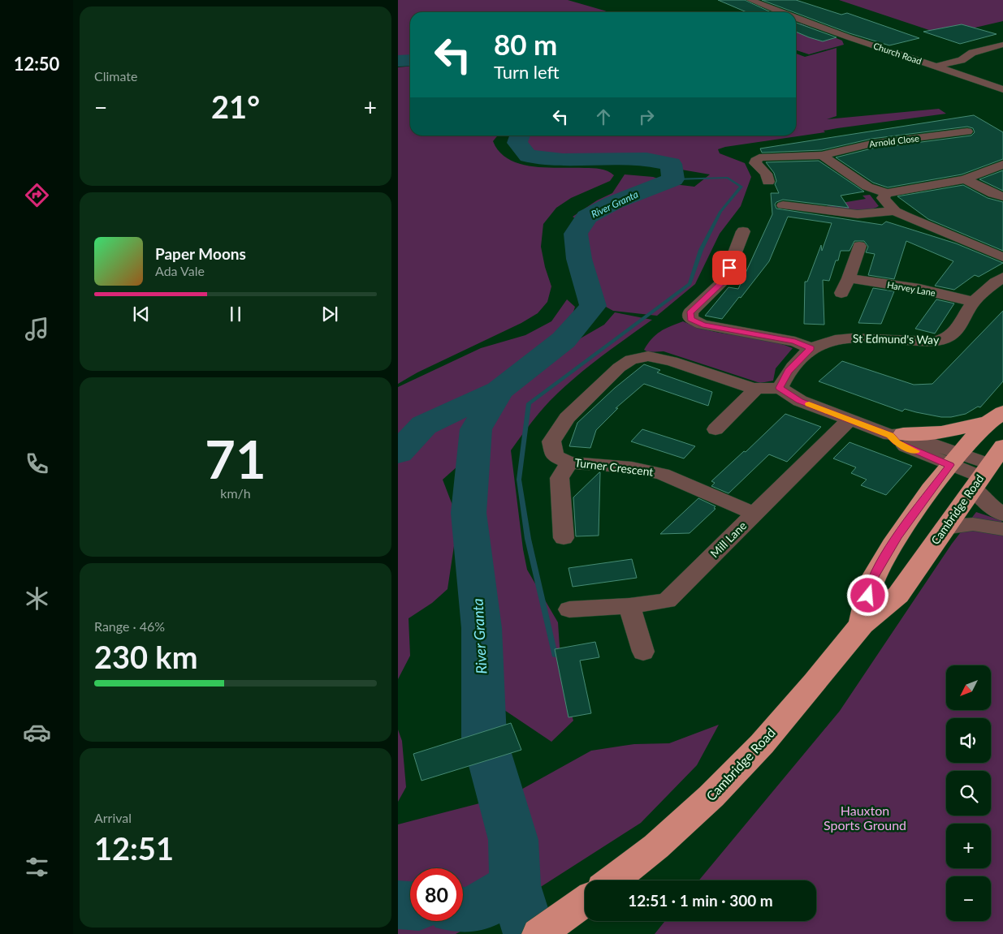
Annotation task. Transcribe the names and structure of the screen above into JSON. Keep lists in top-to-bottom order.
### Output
{
  "streets": {
    "highway": ["Cambridge Road"],
    "street": [
      "Church Road",
      "Arnold Close",
      "Harvey Lane",
      "St Edmund's Way",
      "Turner Crescent",
      "Mill Lane"
    ]
  },
  "crossings": [
    ["Harvey Lane", "St Edmund's Way"],
    ["St Edmund's Way", "Turner Crescent"],
    ["Turner Crescent", "Mill Lane"]
  ],
  "water": ["River Granta"],
  "parks": ["Hauxton Sports Ground"],
  "north": "bottom left",
  "page": {
    "tabs": "12:50",
    "tile": [
      "Climate",
      ["71", "km/h"],
      ["Range · 46%", "230 km"],
      ["Arrival", "12:51"]
    ],
    "turn": ["80 m", "Turn left"],
    "heat": ["−", "21°", "+"],
    "song": ["Paper Moons", "Ada Vale"],
    "map_buttons": ["+", "−"],
    "limit": "80",
    "trip": "12:51 · 1 min · 300 m"
  }
}
